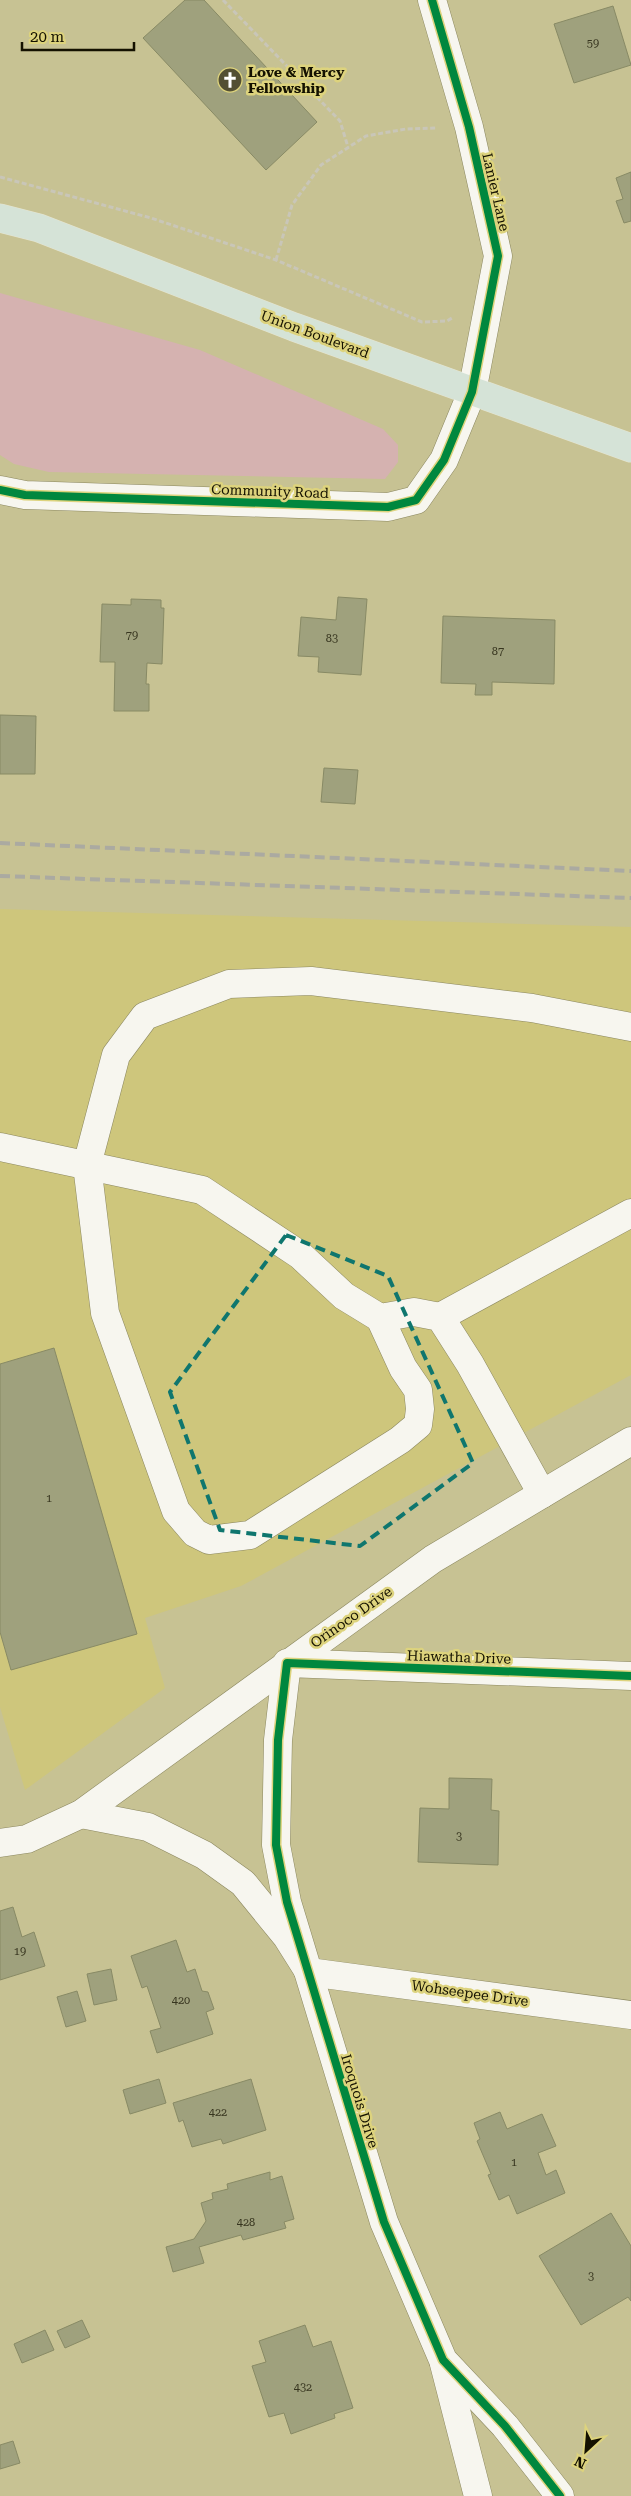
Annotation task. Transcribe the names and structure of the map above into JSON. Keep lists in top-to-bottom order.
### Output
{
  "streets": {
    "main road": ["Union Boulevard"],
    "street": [
      "Lanier Lane",
      "Community Road",
      "Orinoco Drive",
      "Hiawatha Drive",
      "Wohseepee Drive",
      "Iroquois Drive"
    ]
  },
  "crossings": [
    ["Lanier Lane", "Union Boulevard"],
    ["Lanier Lane", "Community Road"],
    ["Union Boulevard", "Community Road"],
    ["Orinoco Drive", "Hiawatha Drive"],
    ["Orinoco Drive", "Iroquois Drive"],
    ["Hiawatha Drive", "Iroquois Drive"],
    ["Wohseepee Drive", "Iroquois Drive"]
  ],
  "places": {
    "church": ["Love & Mercy Fellowship"]
  },
  "house_numbers": [
    "59",
    "79",
    "83",
    "87",
    "1",
    "3",
    "19",
    "420",
    "422",
    "1",
    "428",
    "3",
    "432"
  ],
  "scale_bar": "20 m",
  "north": "bottom left"
}
